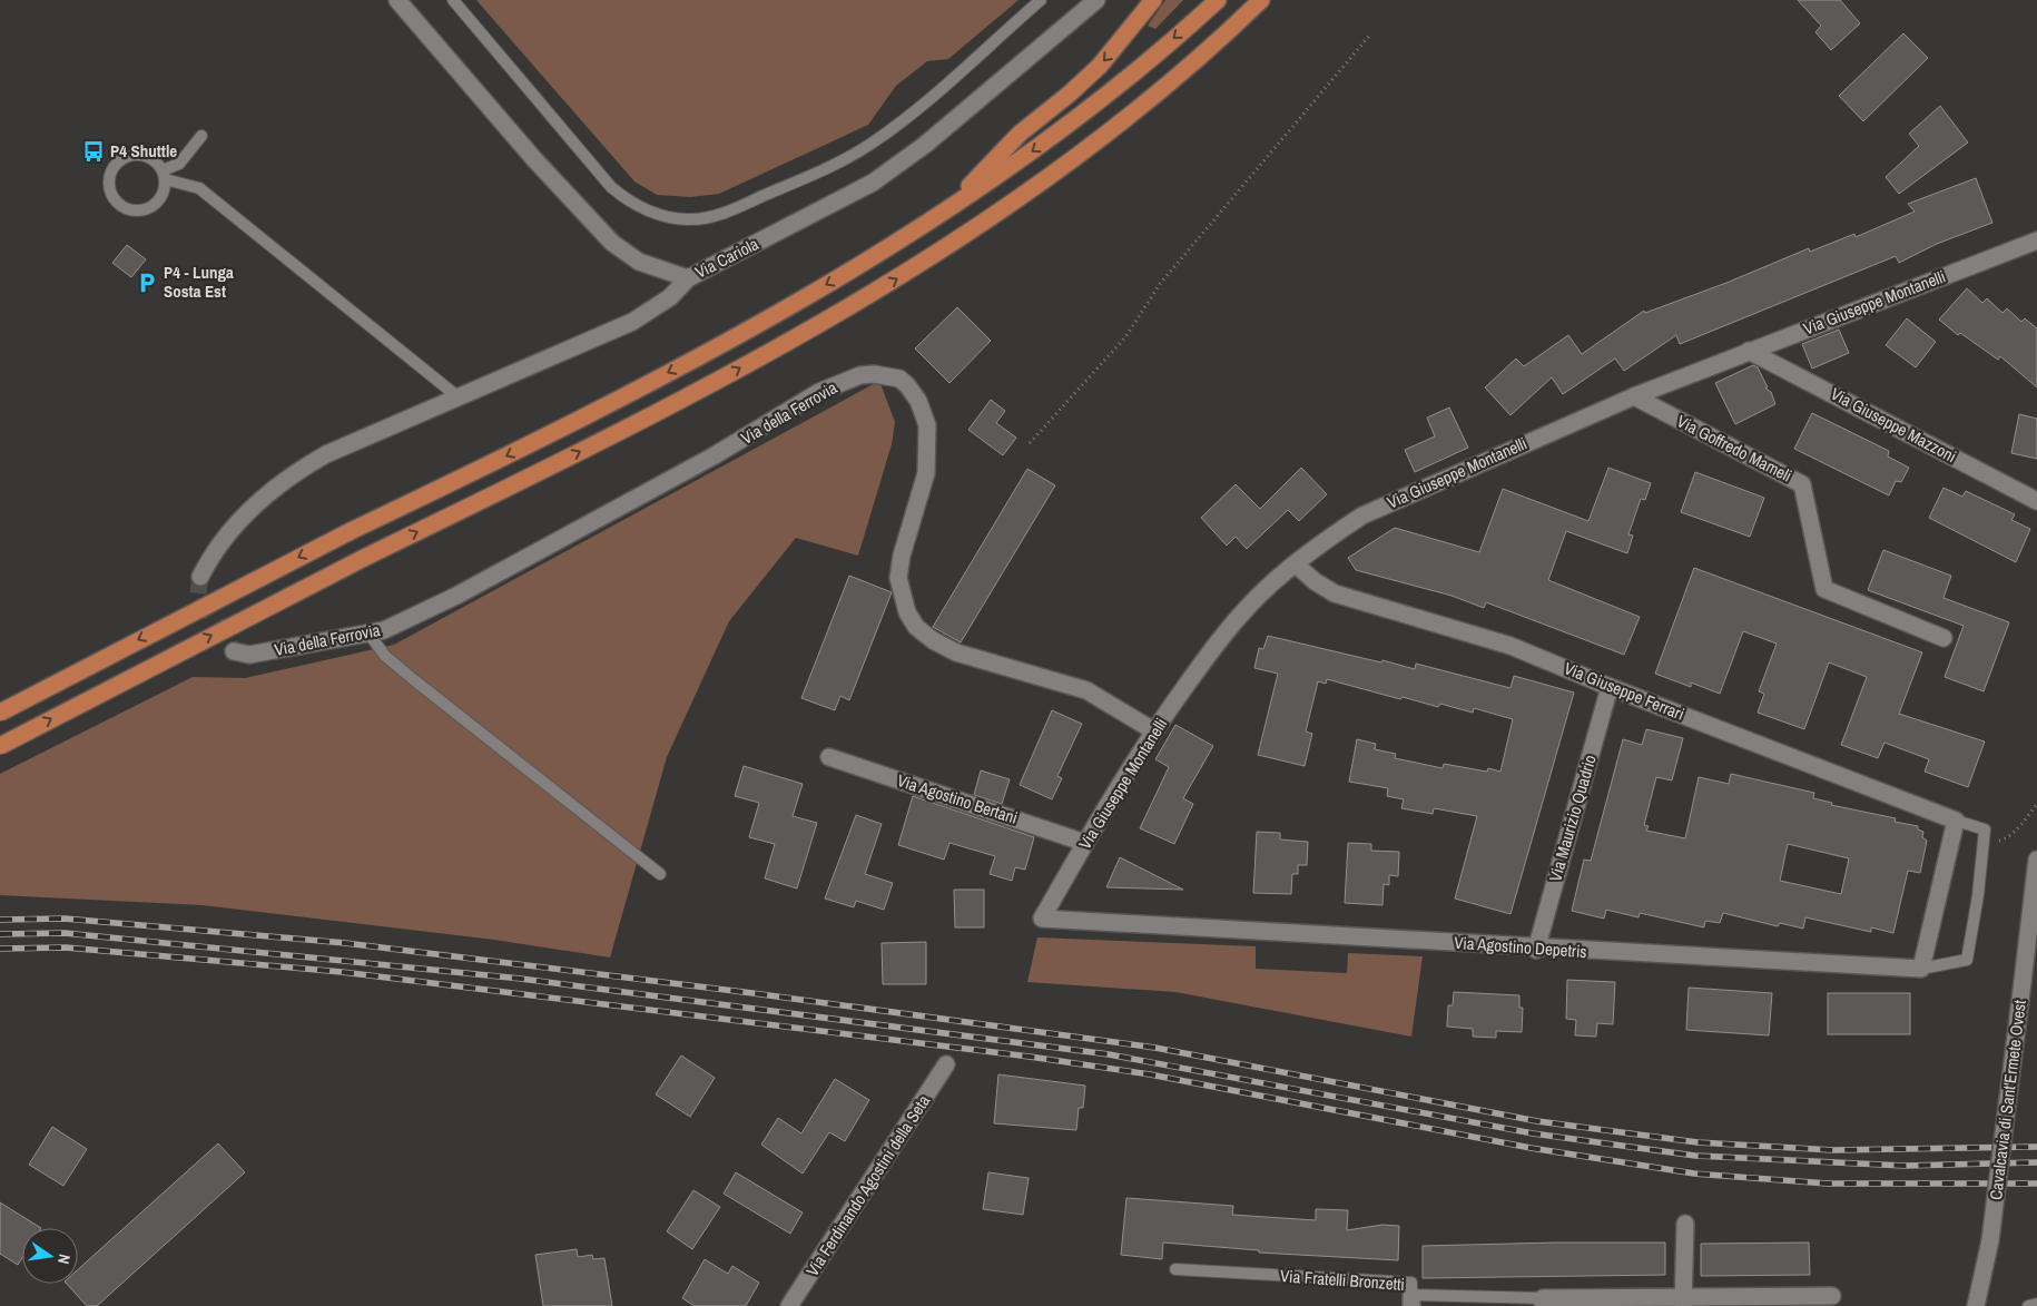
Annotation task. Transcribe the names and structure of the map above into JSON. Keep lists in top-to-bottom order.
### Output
{
  "streets": {
    "street": [
      "Via Cariola",
      "Via Giuseppe Montanelli",
      "Via della Ferrovia",
      "Via Giuseppe Mazzoni",
      "Via Goffredo Mameli",
      "Via Giuseppe Ferrari",
      "Via Agostino Bertani",
      "Via Maurizio Quadrio",
      "Via Agostino Depetris",
      "Cavalcavia di Sant'Ermete Ovest",
      "Via Ferdinando Agostini della Seta",
      "Via Fratelli Bronzetti"
    ]
  },
  "crossings": [
    ["Via Giuseppe Montanelli", "Via della Ferrovia"],
    ["Via Giuseppe Montanelli", "Via Giuseppe Mazzoni"],
    ["Via Giuseppe Montanelli", "Via Goffredo Mameli"],
    ["Via Giuseppe Montanelli", "Via Giuseppe Ferrari"],
    ["Via Giuseppe Montanelli", "Via Agostino Bertani"],
    ["Via Giuseppe Montanelli", "Via Agostino Depetris"],
    ["Via Giuseppe Ferrari", "Via Maurizio Quadrio"],
    ["Via Maurizio Quadrio", "Via Agostino Depetris"]
  ],
  "places": {
    "bus stop": ["P4 Shuttle"],
    "parking": ["P4 - Lunga Sosta Est"]
  },
  "north": "right"
}
